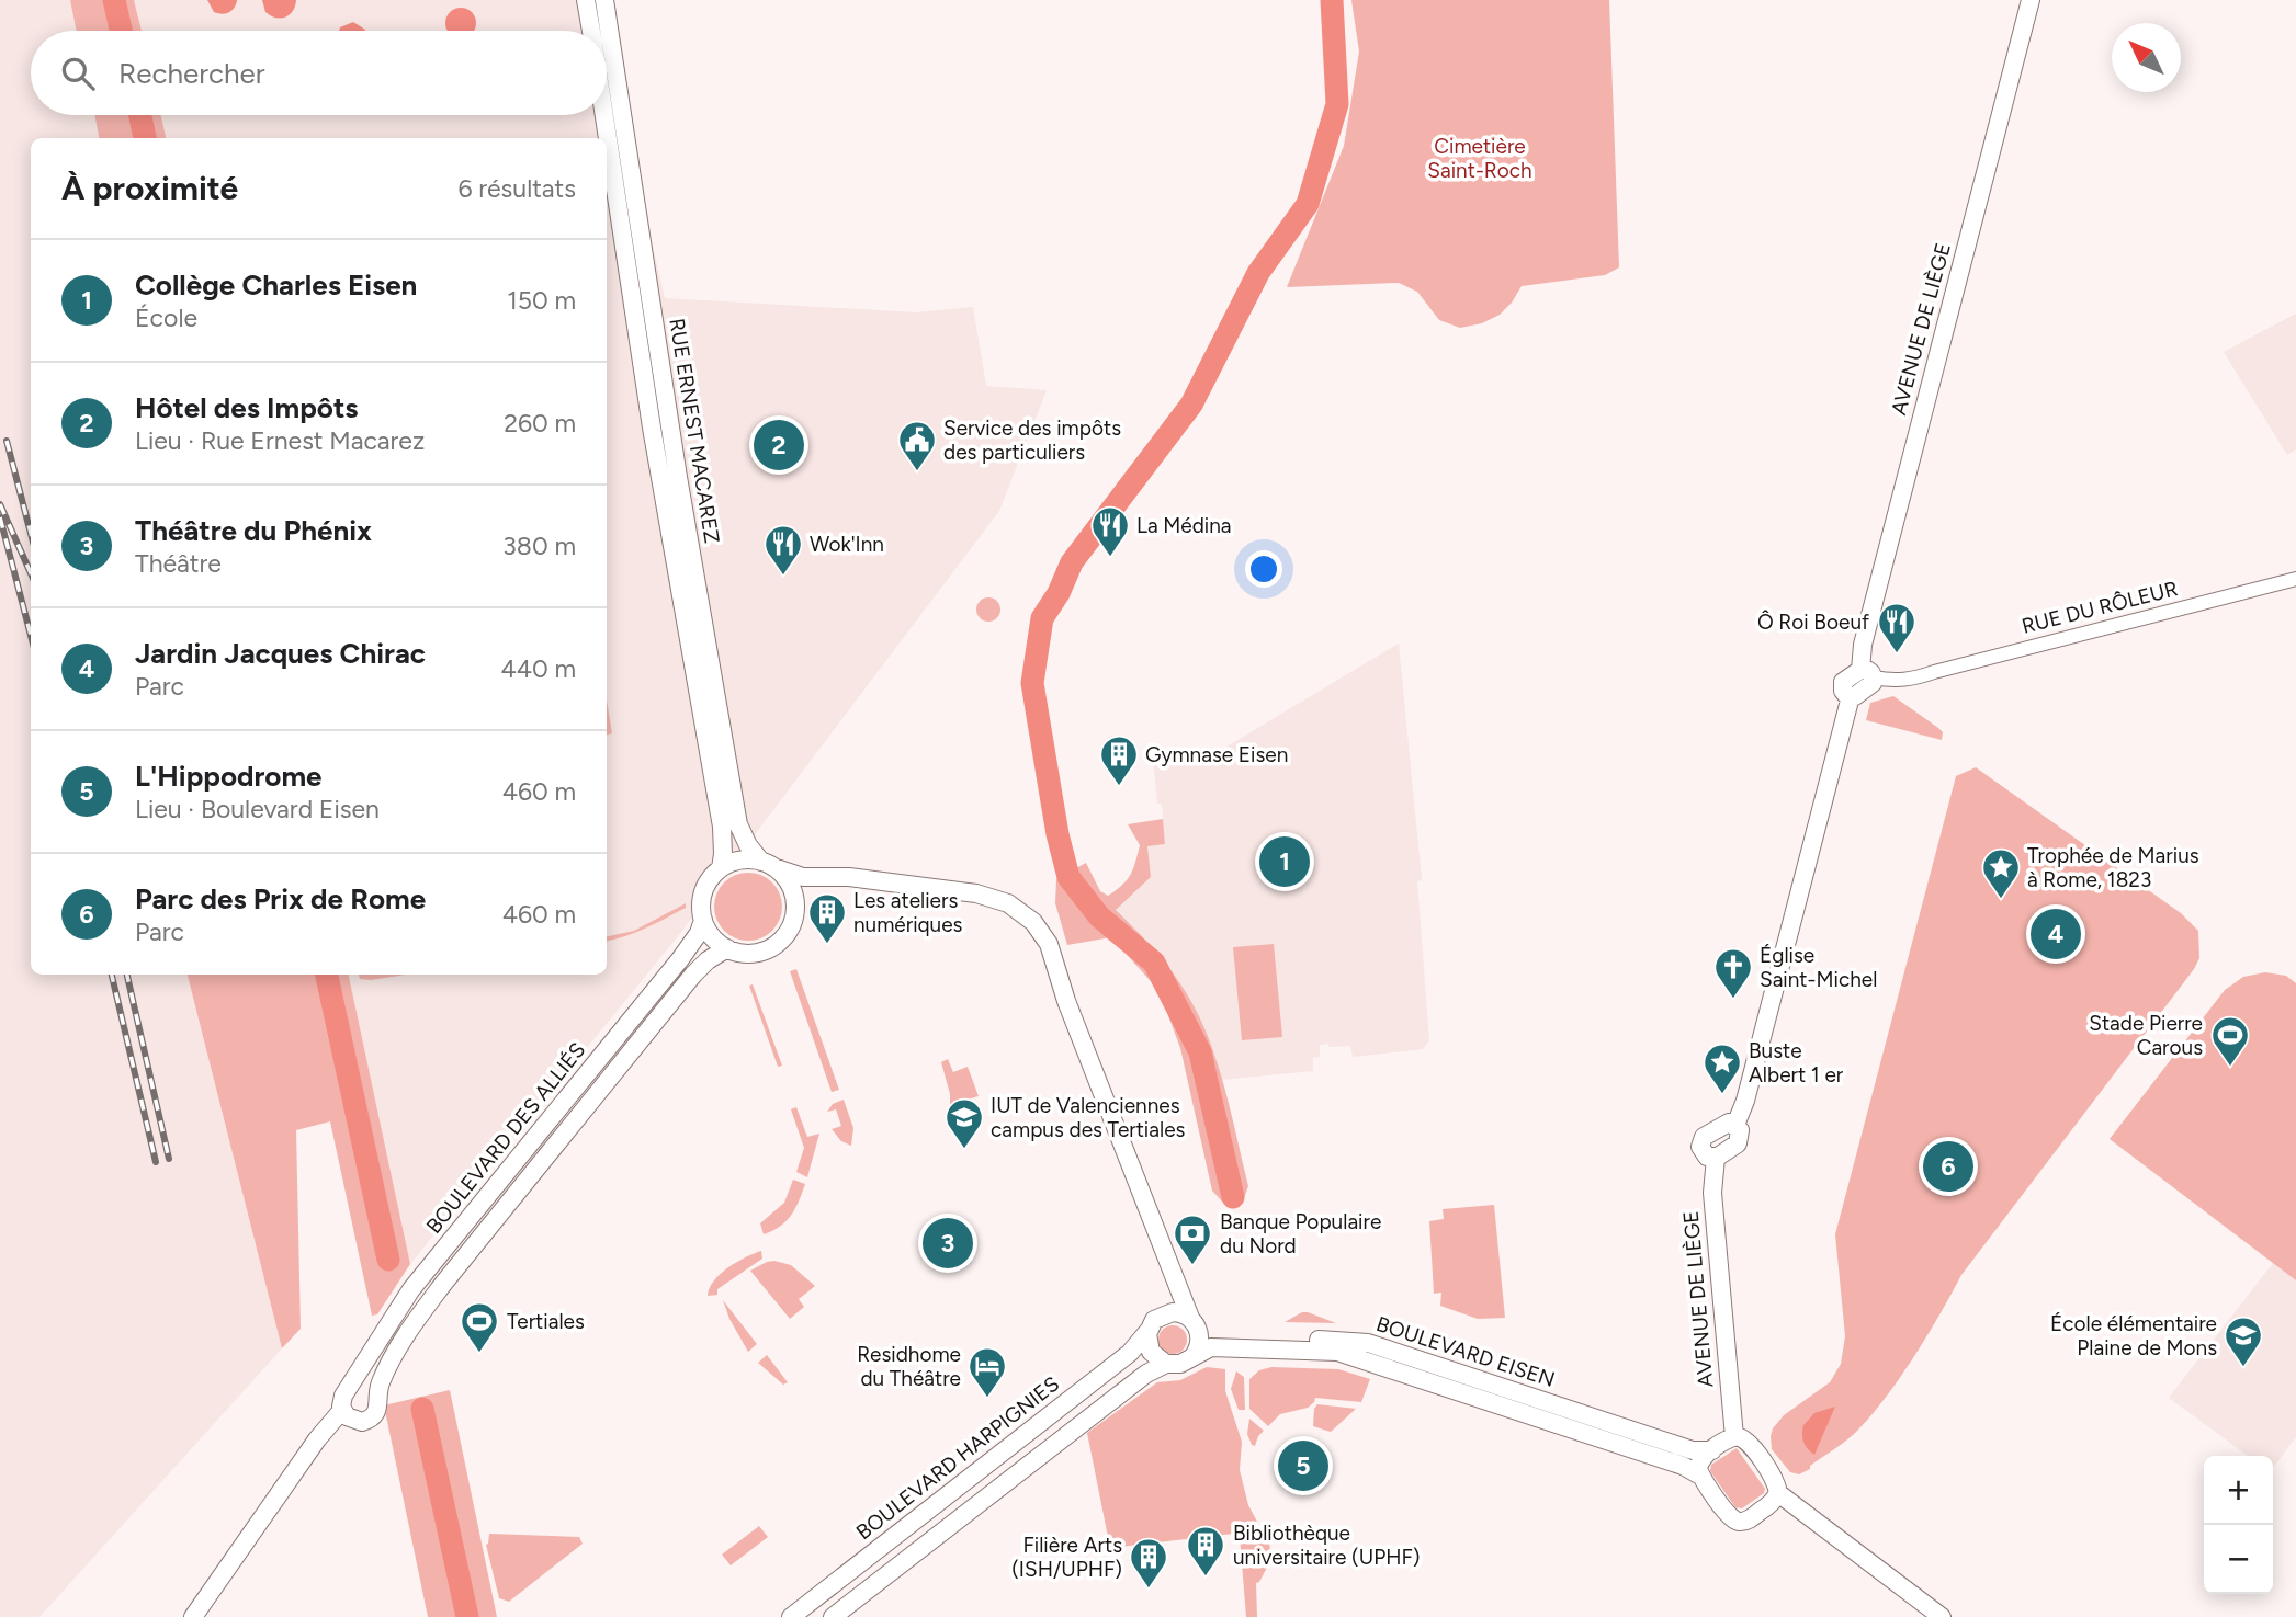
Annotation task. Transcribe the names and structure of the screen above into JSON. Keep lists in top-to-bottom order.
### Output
{
  "streets": {
    "main road": [
      "AVENUE DE LIÈGE",
      "RUE ERNEST MACAREZ",
      "BOULEVARD DES ALLIÉS",
      "BOULEVARD EISEN",
      "BOULEVARD HARPIGNIES"
    ],
    "street": ["RUE DU RÔLEUR"]
  },
  "crossings": [
    ["AVENUE DE LIÈGE", "RUE DU RÔLEUR"],
    ["AVENUE DE LIÈGE", "BOULEVARD EISEN"],
    ["RUE ERNEST MACAREZ", "BOULEVARD DES ALLIÉS"],
    ["BOULEVARD EISEN", "BOULEVARD HARPIGNIES"]
  ],
  "parks": ["Cimetière Saint-Roch"],
  "places": {
    "public building": ["Service des impôts des particuliers"],
    "restaurant": ["La Médina", "Wok'Inn", "Ô Roi Boeuf"],
    "building": [
      "Gymnase Eisen",
      "Les ateliers numériques",
      "Bibliothèque universitaire (UPHF)",
      "Filière Arts (ISH/UPHF)"
    ],
    "place": ["Trophée de Marius à Rome, 1823", "Buste Albert 1 er"],
    "church": ["Église Saint-Michel"],
    "sports": ["Stade Pierre Carous", "Tertiales"],
    "school or university": ["IUT de Valenciennes campus des Tertiales", "École élémentaire Plaine de Mons"],
    "bank": ["Banque Populaire du Nord"],
    "hotel": ["Residhome du Théâtre"]
  },
  "north": "top left",
  "page": {
    "search": "Rechercher",
    "heading": ["À proximité", "6 résultats"],
    "list": [
      {
        "mark": "1",
        "name": "Collège Charles Eisen",
        "note": "École",
        "value": "150 m"
      },
      {
        "mark": "2",
        "name": "Hôtel des Impôts",
        "note": "Lieu · Rue Ernest Macarez",
        "value": "260 m"
      },
      {
        "mark": "3",
        "name": "Théâtre du Phénix",
        "note": "Théâtre",
        "value": "380 m"
      },
      {
        "mark": "4",
        "name": "Jardin Jacques Chirac",
        "note": "Parc",
        "value": "440 m"
      },
      {
        "mark": "5",
        "name": "L'Hippodrome",
        "note": "Lieu · Boulevard Eisen",
        "value": "460 m"
      },
      {
        "mark": "6",
        "name": "Parc des Prix de Rome",
        "note": "Parc",
        "value": "460 m"
      }
    ],
    "pins": [
      "2",
      "1",
      "4",
      "6",
      "3",
      "5"
    ],
    "map_buttons": ["+", "−"]
  }
}
